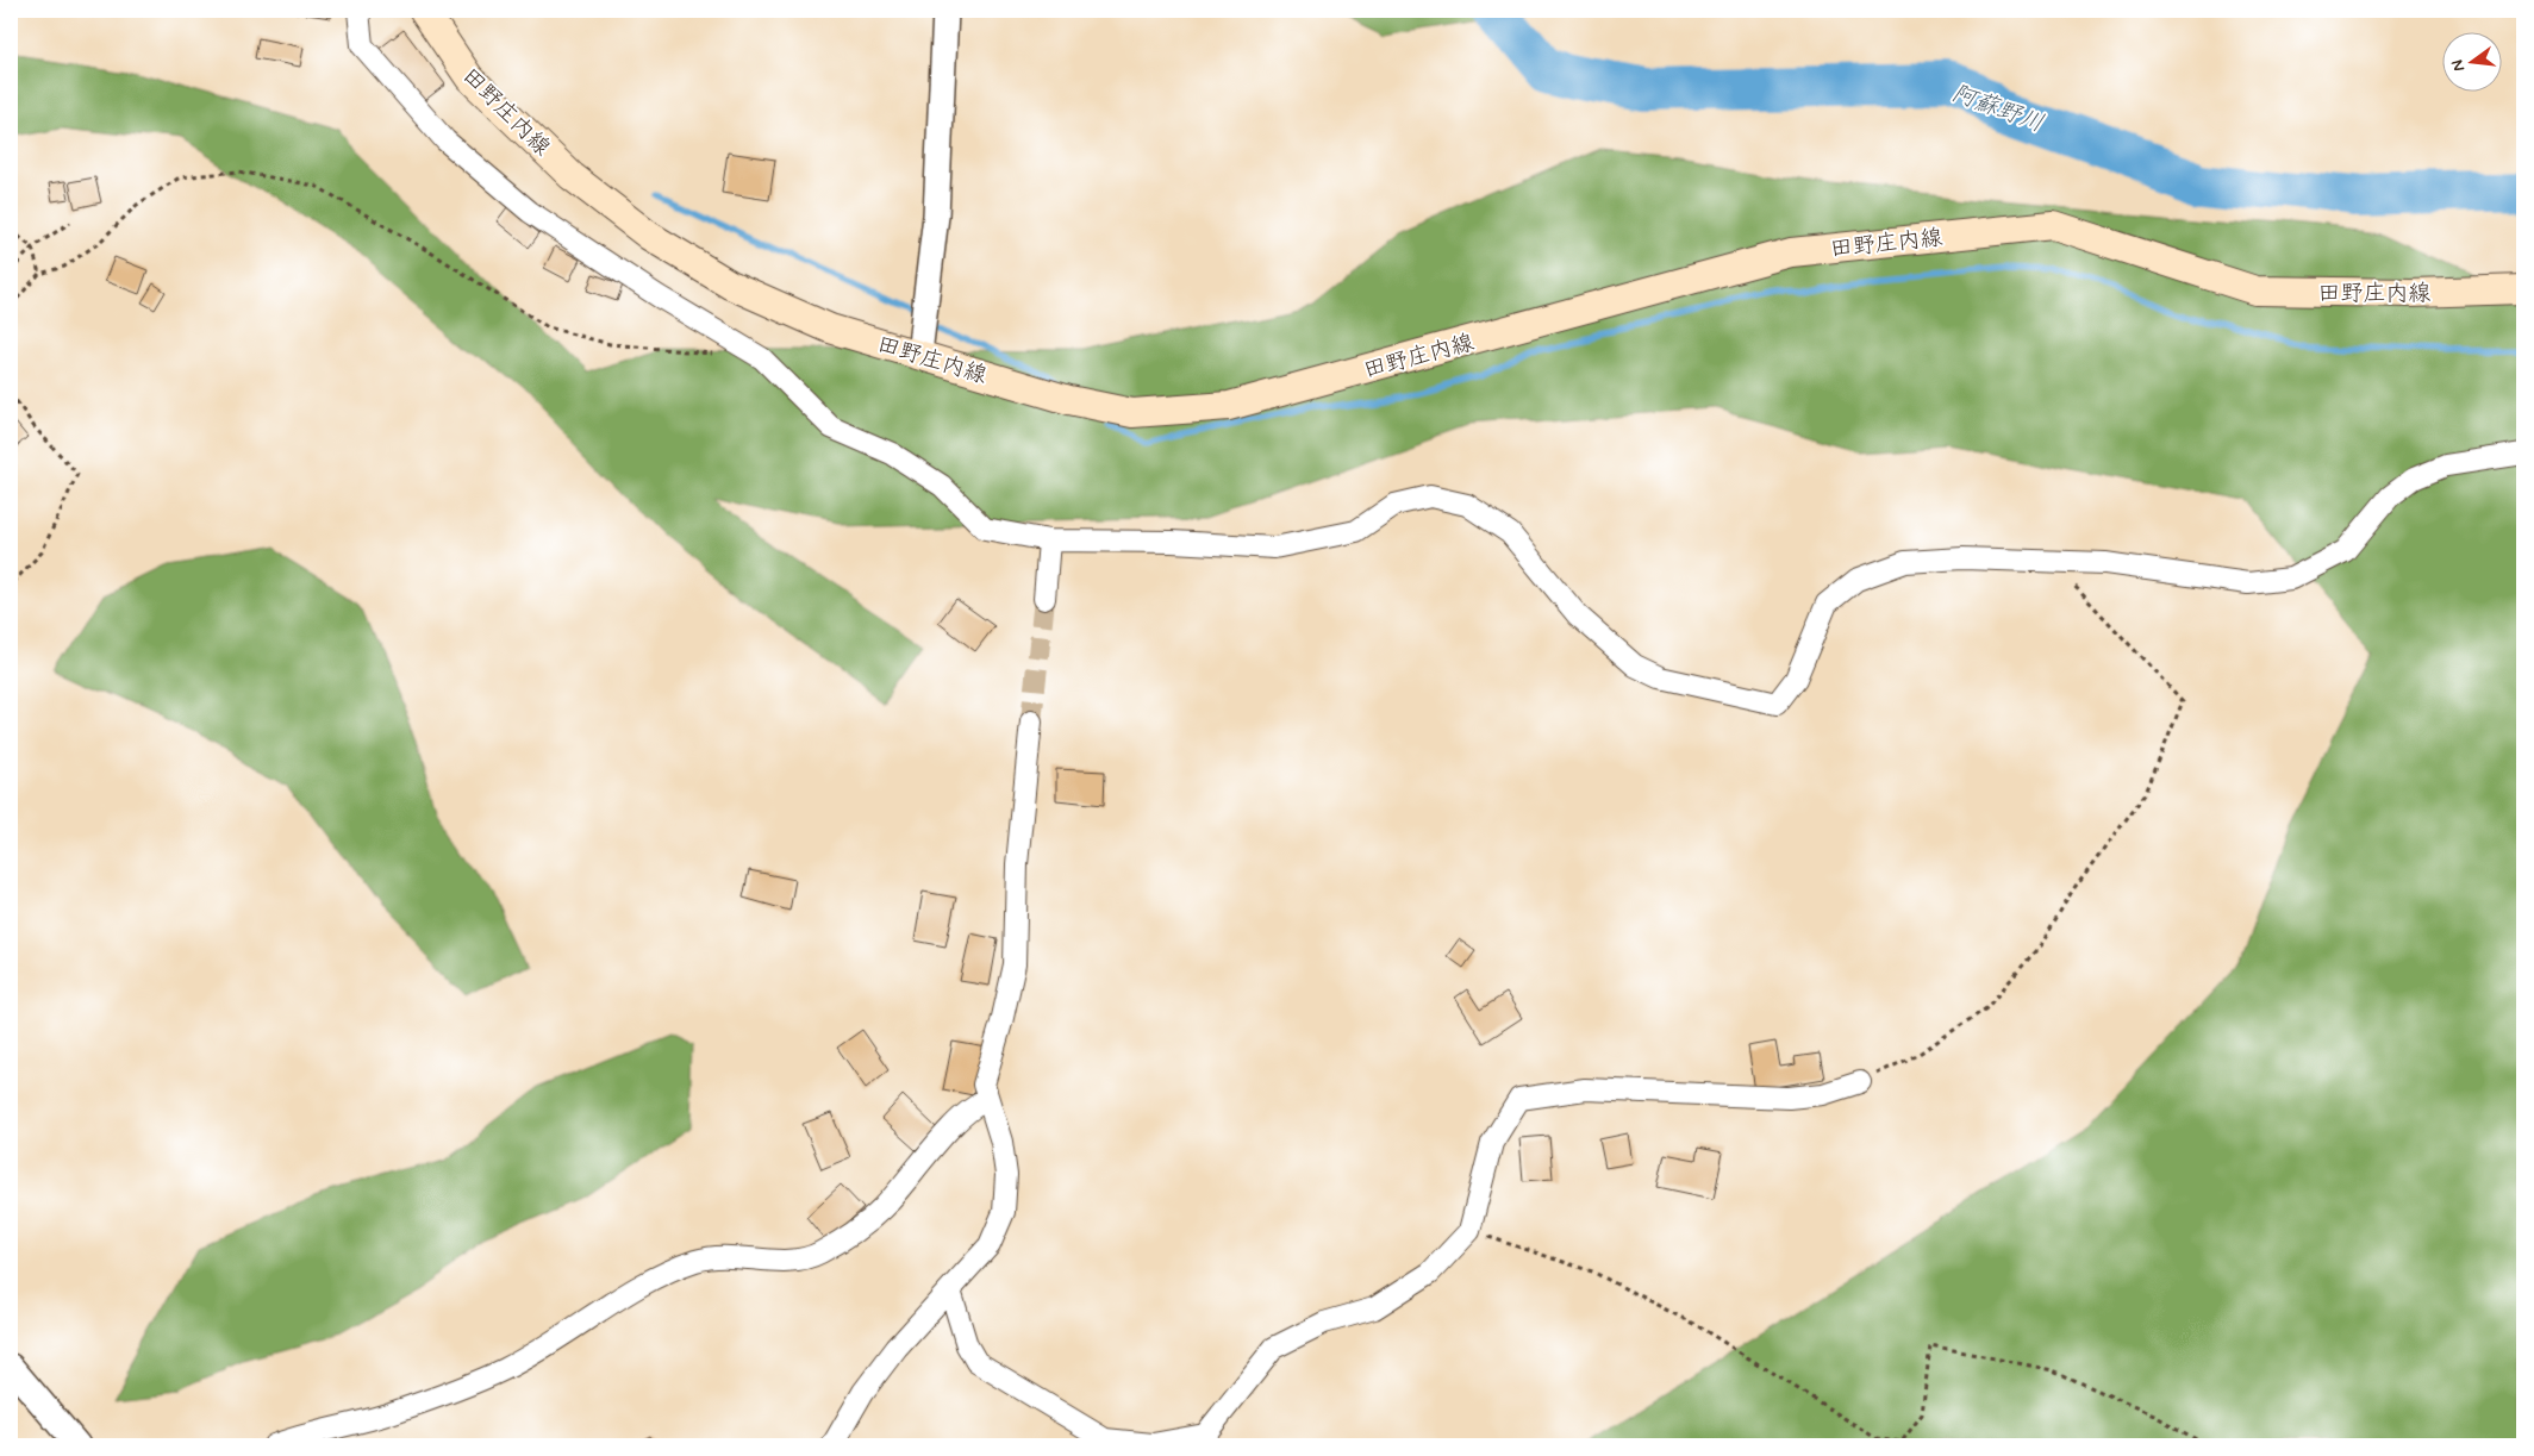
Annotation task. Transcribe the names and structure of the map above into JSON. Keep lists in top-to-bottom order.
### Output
{
  "streets": {
    "main road": ["田野庄内線"]
  },
  "water": ["阿蘇野川"],
  "north": "left"
}
